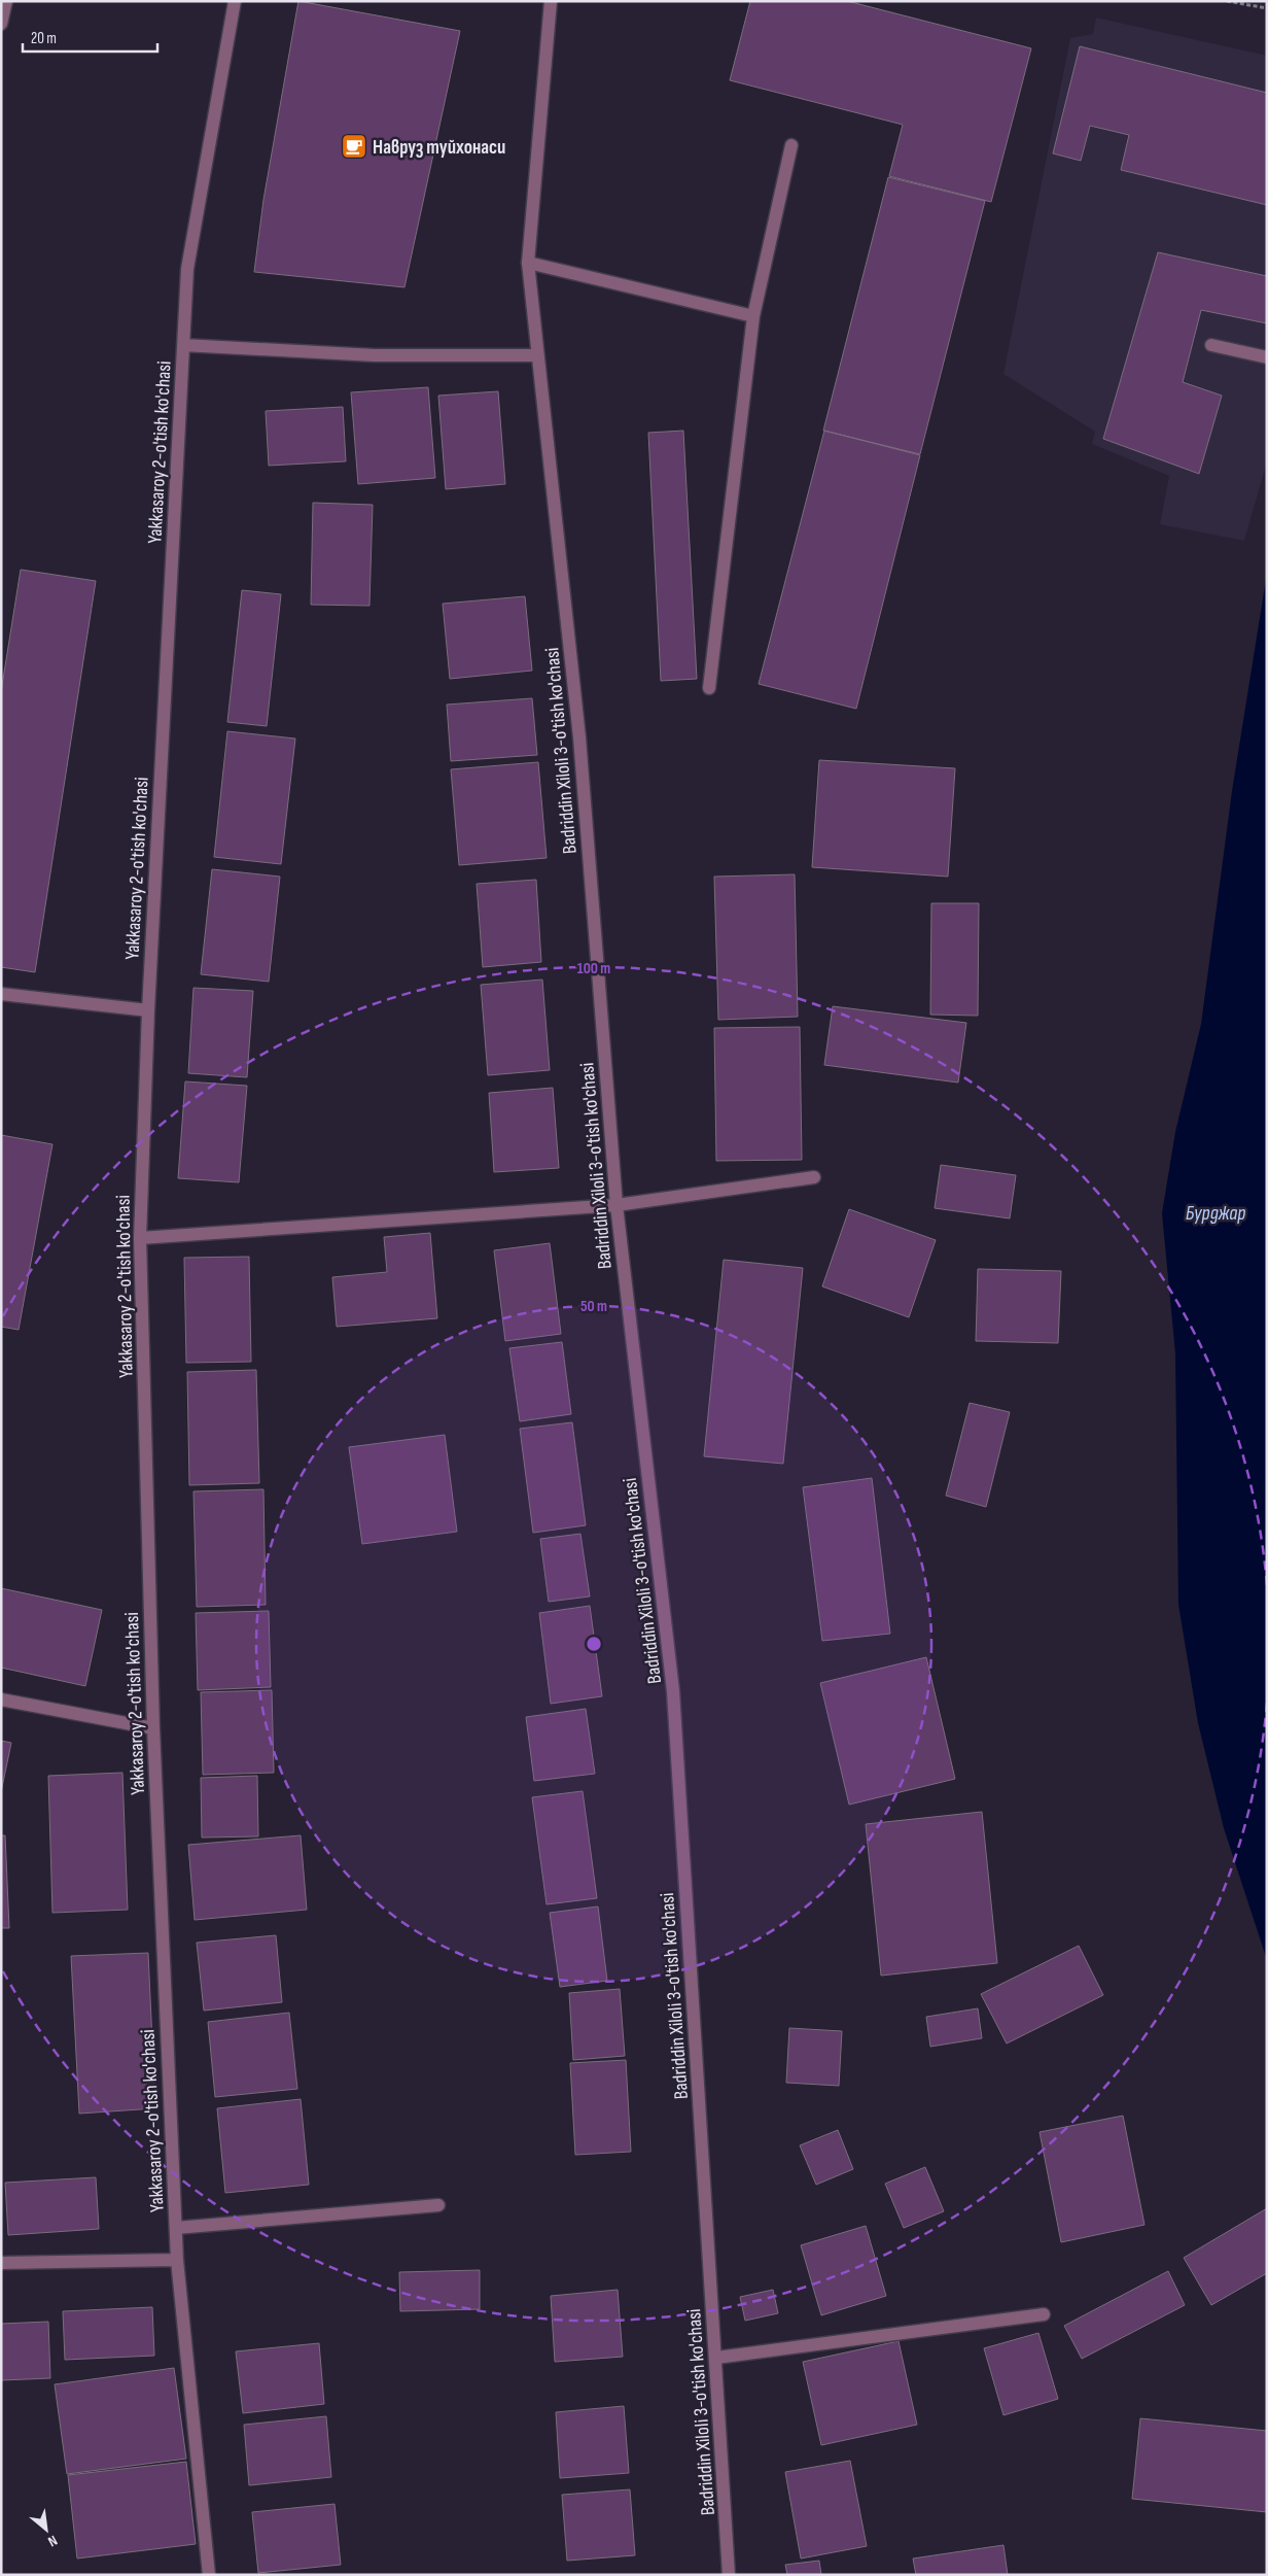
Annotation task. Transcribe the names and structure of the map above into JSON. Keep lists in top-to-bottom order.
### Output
{
  "streets": {
    "street": ["Yakkasaroy 2-o'tish ko'chasi", "Badriddin Xiloli 3-o'tish ko'chasi"]
  },
  "water": ["Бурджар"],
  "places": {
    "cafe": ["Навруз туйхонаси"]
  },
  "scale_bar": "20 m",
  "north": "bottom right",
  "rings": ["100 m", "50 m"]
}
